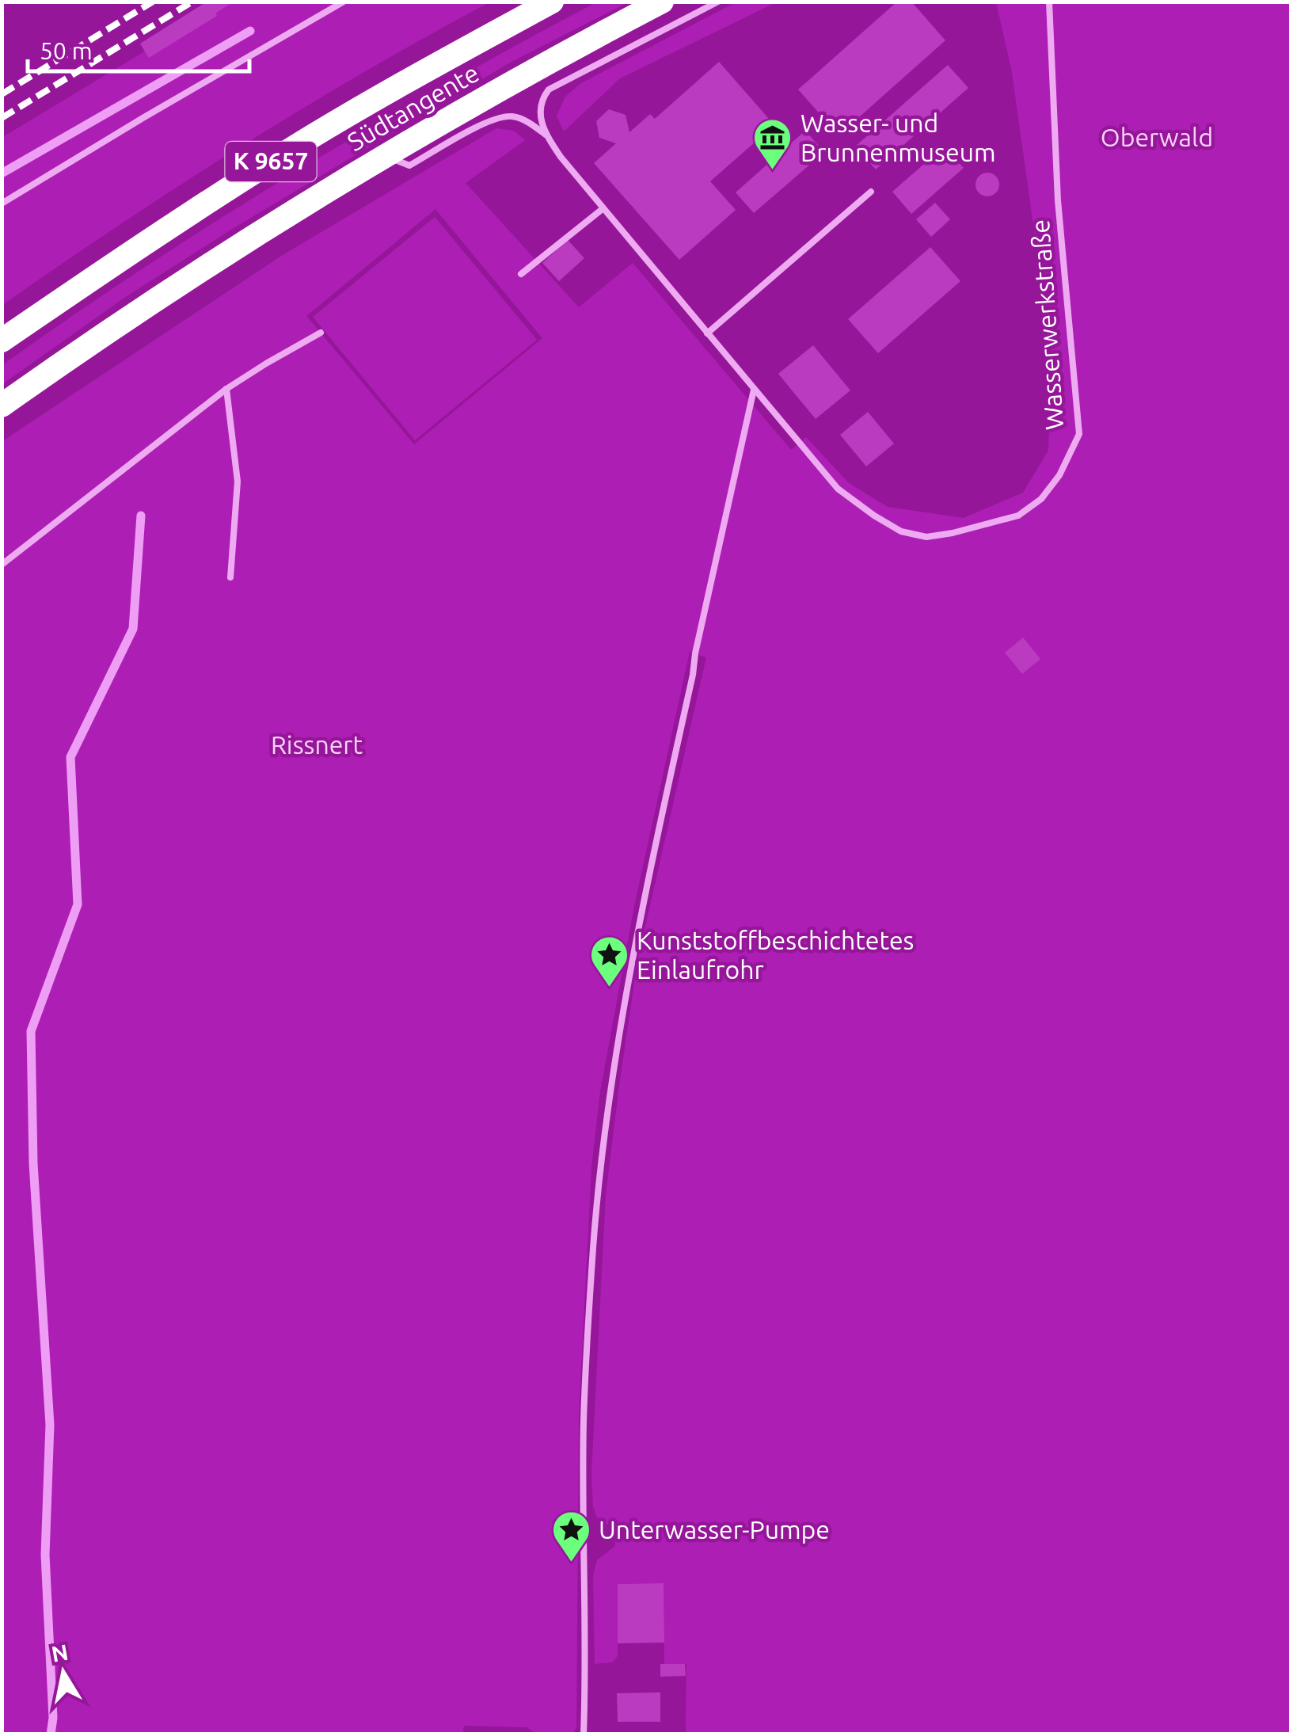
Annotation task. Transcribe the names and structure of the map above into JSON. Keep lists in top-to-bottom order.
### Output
{
  "streets": {
    "highway": ["Südtangente", "K 9657"],
    "lane": ["Wasserwerkstraße"]
  },
  "parks": ["Oberwald", "Rissnert"],
  "places": {
    "museum": ["Wasser- und Brunnenmuseum"],
    "place": ["Kunststoffbeschichtetes Einlaufrohr", "Unterwasser-Pumpe"]
  },
  "scale_bar": "50 m",
  "north": "top"
}
